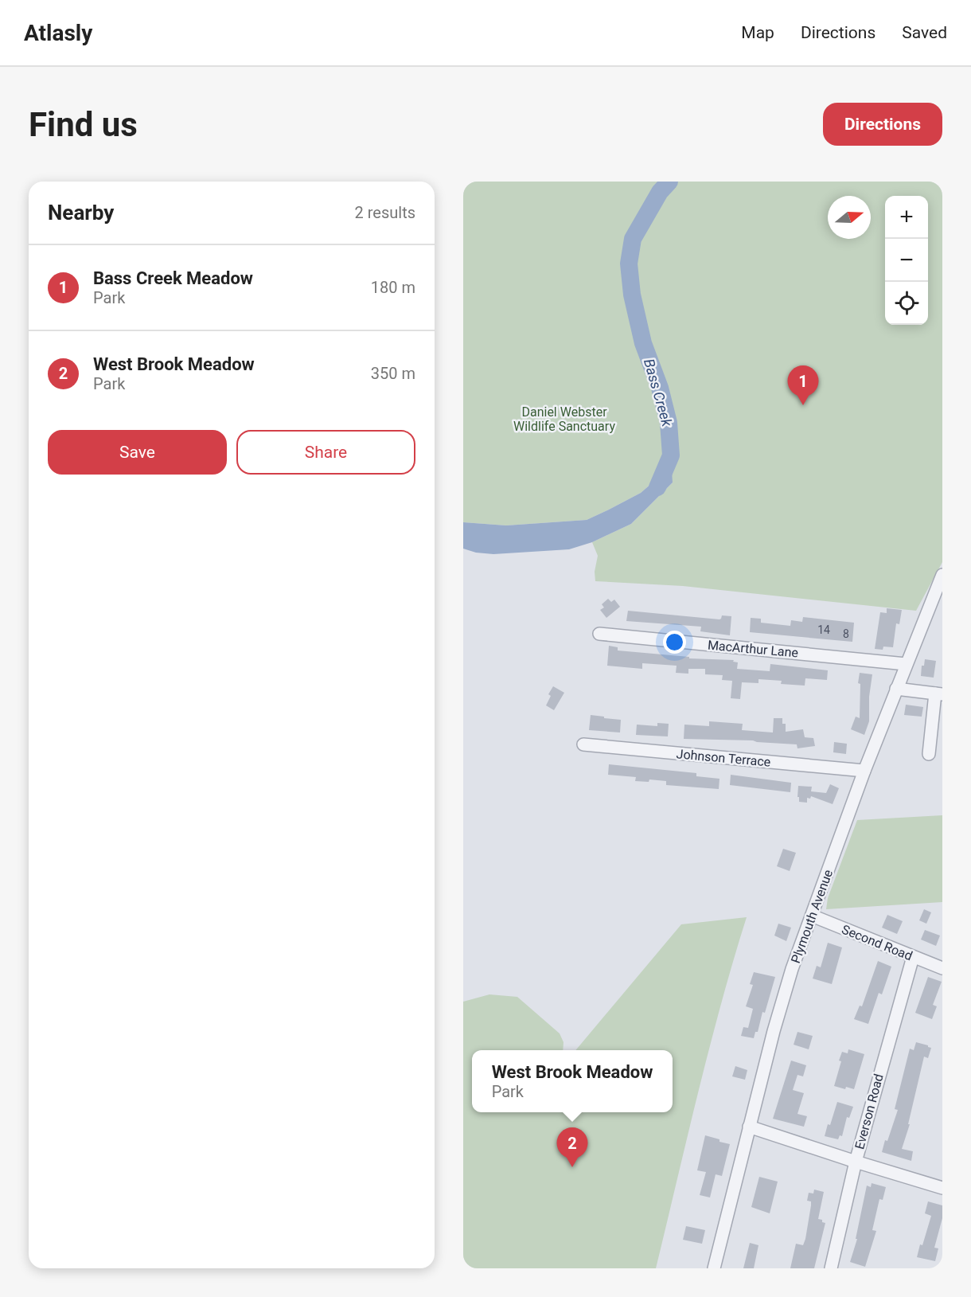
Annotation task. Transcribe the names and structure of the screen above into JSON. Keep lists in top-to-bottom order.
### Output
{
  "streets": {
    "street": [
      "MacArthur Lane",
      "Johnson Terrace",
      "Plymouth Avenue",
      "Second Road",
      "Everson Road"
    ]
  },
  "crossings": [
    ["MacArthur Lane", "Plymouth Avenue"],
    ["Johnson Terrace", "Plymouth Avenue"],
    ["Plymouth Avenue", "Second Road"],
    ["Second Road", "Everson Road"]
  ],
  "water": ["Bass Creek"],
  "parks": ["Daniel Webster Wildlife Sanctuary"],
  "house_numbers": ["14", "8"],
  "north": "right",
  "page": {
    "header": "Atlasly",
    "nav": ["Map", "Directions", "Saved"],
    "buttons": [
      "Directions",
      ["Save", "Share"]
    ],
    "title": "Find us",
    "heading": ["Nearby", "2 results"],
    "map_buttons": ["+", "−"],
    "list": [
      {
        "mark": "1",
        "name": "Bass Creek Meadow",
        "note": "Park",
        "value": "180 m"
      },
      {
        "mark": "2",
        "name": "West Brook Meadow",
        "note": "Park",
        "value": "350 m"
      }
    ],
    "pins": ["1", "2"],
    "popup": ["West Brook Meadow", "Park"]
  }
}
